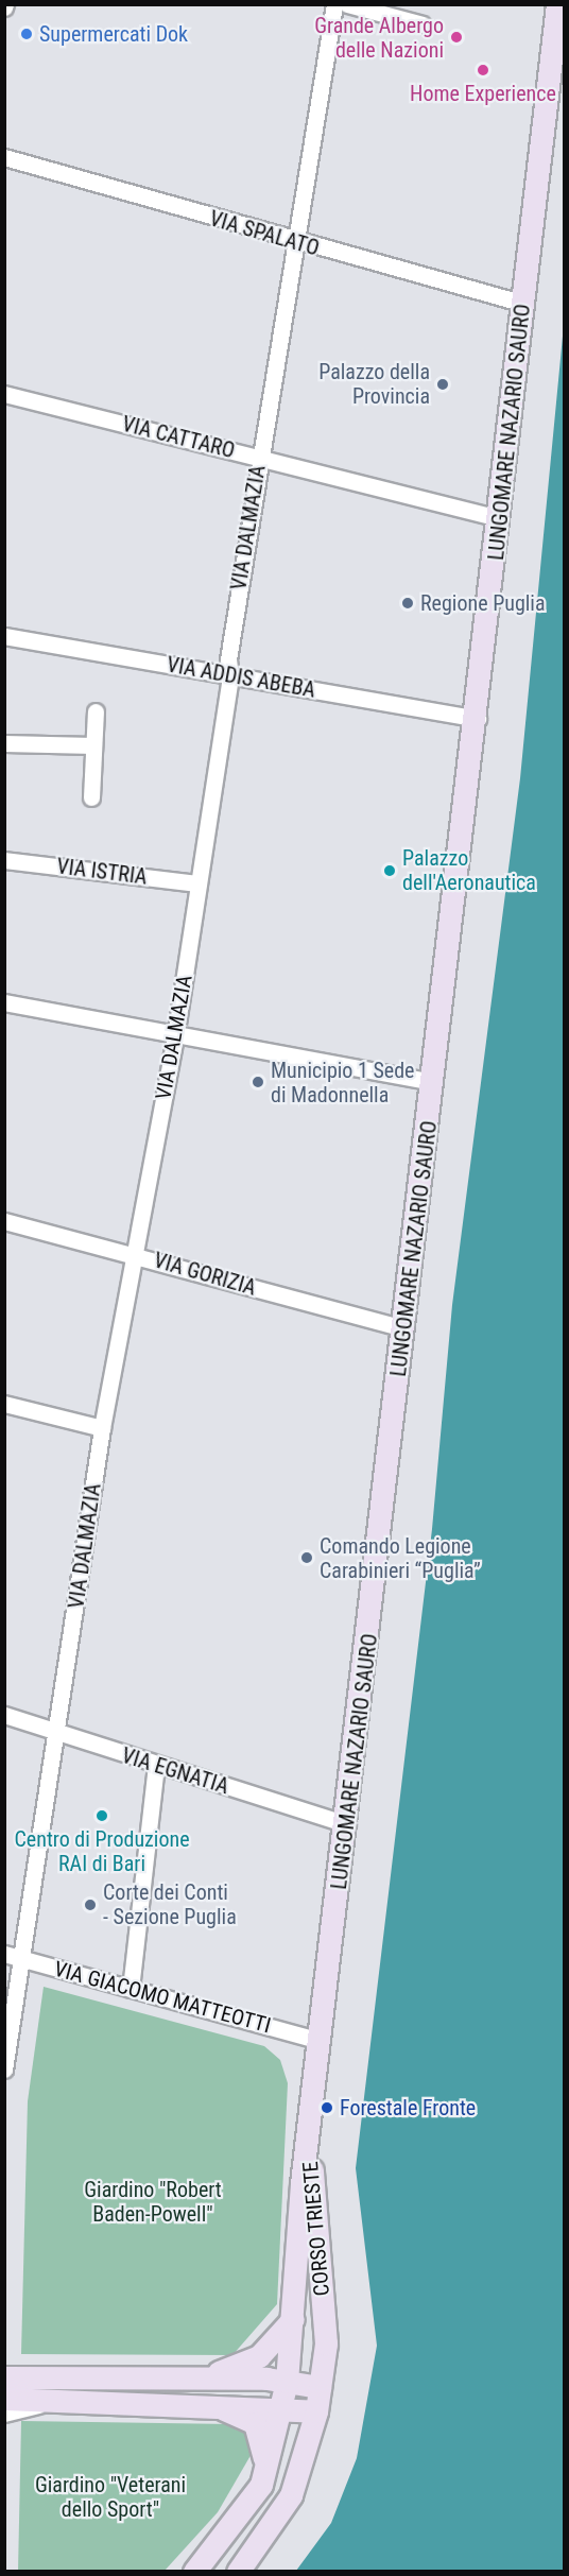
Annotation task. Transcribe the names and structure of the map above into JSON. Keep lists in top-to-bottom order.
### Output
{
  "streets": {
    "main road": ["LUNGOMARE NAZARIO SAURO", "CORSO TRIESTE"],
    "street": [
      "VIA SPALATO",
      "VIA CATTARO",
      "VIA DALMAZIA",
      "VIA ADDIS ABEBA",
      "VIA ISTRIA",
      "VIA GORIZIA",
      "VIA EGNATIA",
      "VIA GIACOMO MATTEOTTI"
    ]
  },
  "crossings": [
    ["VIA SPALATO", "LUNGOMARE NAZARIO SAURO"],
    ["VIA SPALATO", "VIA DALMAZIA"],
    ["LUNGOMARE NAZARIO SAURO", "VIA CATTARO"],
    ["LUNGOMARE NAZARIO SAURO", "VIA ADDIS ABEBA"],
    ["LUNGOMARE NAZARIO SAURO", "VIA GORIZIA"],
    ["LUNGOMARE NAZARIO SAURO", "VIA EGNATIA"],
    ["LUNGOMARE NAZARIO SAURO", "VIA GIACOMO MATTEOTTI"],
    ["LUNGOMARE NAZARIO SAURO", "CORSO TRIESTE"],
    ["VIA CATTARO", "VIA DALMAZIA"],
    ["VIA DALMAZIA", "VIA ADDIS ABEBA"],
    ["VIA DALMAZIA", "VIA ISTRIA"],
    ["VIA DALMAZIA", "VIA GORIZIA"],
    ["VIA DALMAZIA", "VIA EGNATIA"],
    ["VIA DALMAZIA", "VIA GIACOMO MATTEOTTI"]
  ],
  "parks": ["Giardino \"Robert Baden-Powell\"", "Giardino \"Veterani dello Sport\""],
  "places": [
    "Supermercati Dok",
    "Grande Albergo delle Nazioni",
    "Home Experience",
    "Palazzo della Provincia",
    "Regione Puglia",
    "Palazzo dell'Aeronautica",
    "Municipio 1 Sede di Madonnella",
    "Comando Legione Carabinieri “Puglia”",
    "Centro di Produzione RAI di Bari",
    "Corte dei Conti - Sezione Puglia",
    "Forestale Fronte"
  ]
}
